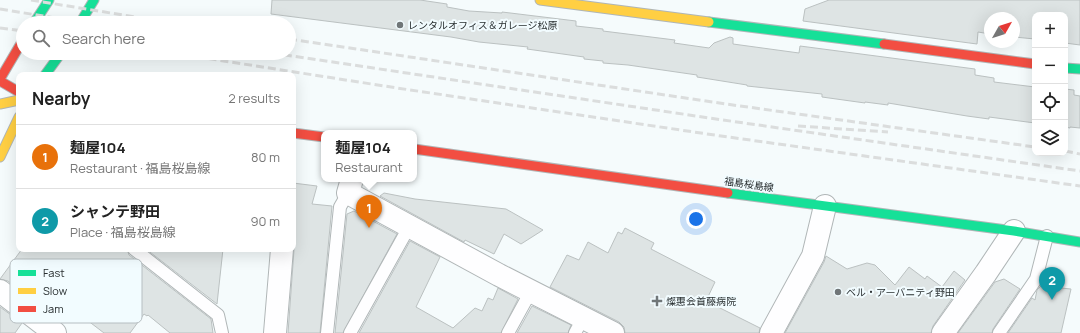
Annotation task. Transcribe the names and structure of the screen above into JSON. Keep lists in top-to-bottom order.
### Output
{
  "streets": {
    "street": ["福島桜島線"]
  },
  "places": {
    "other": ["レンタルオフィス＆ガレージ松原", "ベル・アーバニティ野田"],
    "health": ["燦惠会首藤病院"]
  },
  "legend": ["Fast", "Slow", "Jam"],
  "north": "top right",
  "page": {
    "map_buttons": ["+", "−"],
    "search": "Search here",
    "heading": ["Nearby", "2 results"],
    "list": [
      {
        "mark": "1",
        "name": "麺屋104",
        "note": "Restaurant · 福島桜島線",
        "value": "80 m"
      },
      {
        "mark": "2",
        "name": "シャンテ野田",
        "note": "Place · 福島桜島線",
        "value": "90 m"
      }
    ],
    "popup": ["麺屋104", "Restaurant"],
    "pins": ["1", "2"]
  }
}
